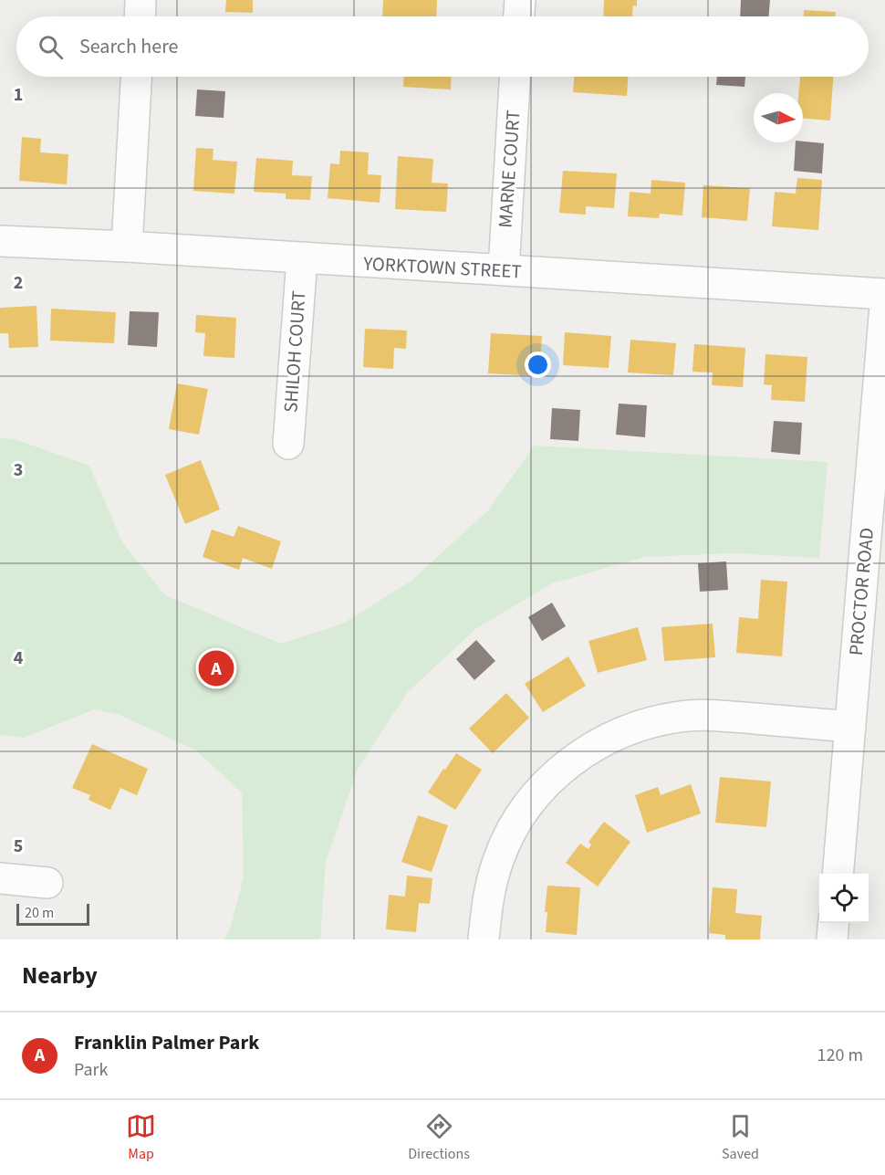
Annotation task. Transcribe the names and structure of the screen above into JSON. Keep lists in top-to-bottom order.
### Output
{
  "streets": {
    "street": [
      "MARNE COURT",
      "YORKTOWN STREET",
      "SHILOH COURT",
      "PROCTOR ROAD"
    ]
  },
  "crossings": [
    ["MARNE COURT", "YORKTOWN STREET"],
    ["YORKTOWN STREET", "SHILOH COURT"]
  ],
  "scale_bar": "20 m",
  "north": "right",
  "page": {
    "search": "Search here",
    "pins": "A",
    "scale": "20 m",
    "heading": "Nearby",
    "list": [
      {
        "mark": "A",
        "name": "Franklin Palmer Park",
        "note": "Park",
        "value": "120 m"
      }
    ],
    "nav": ["Map", "Directions", "Saved"]
  },
  "grid": {
    "rows": [
      "1",
      "2",
      "3",
      "4",
      "5"
    ]
  }
}
